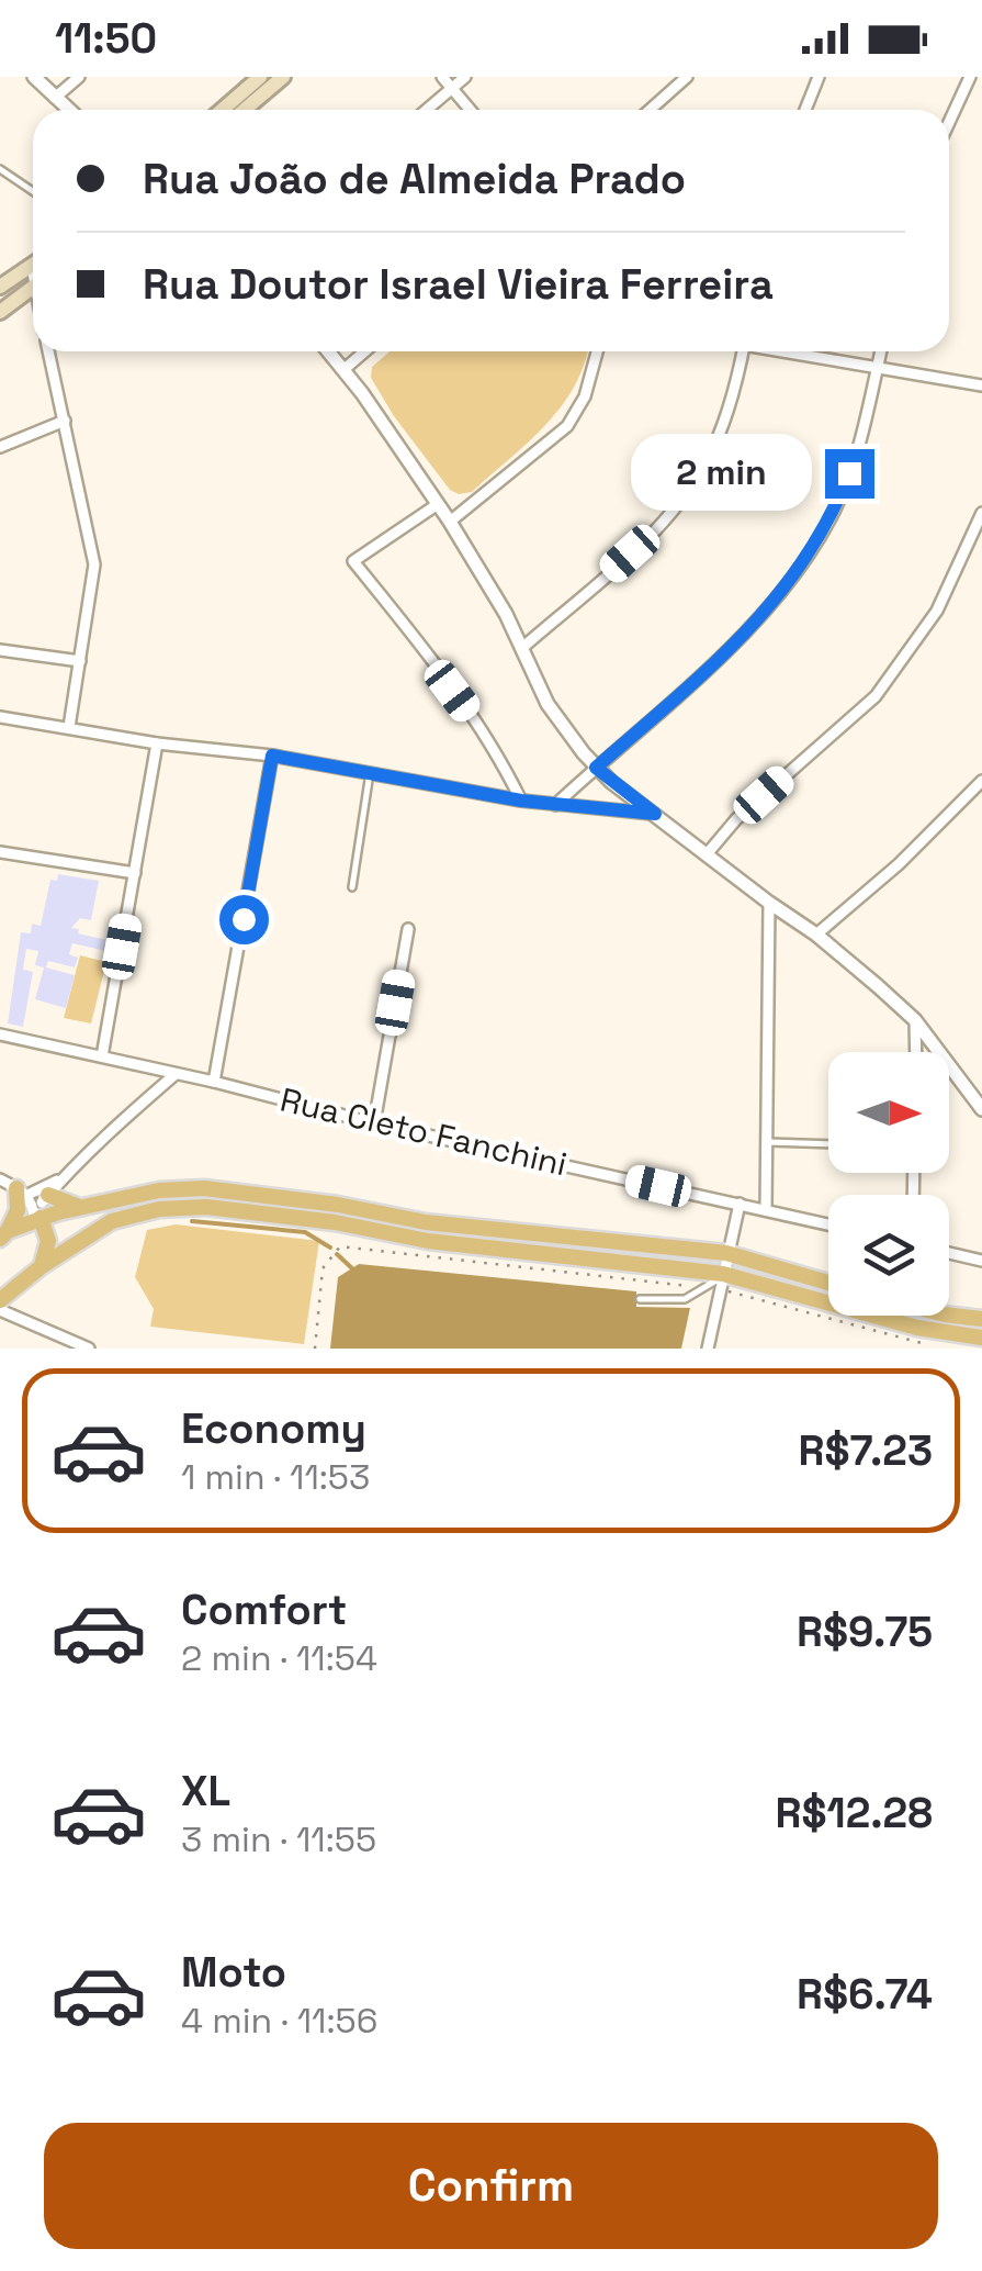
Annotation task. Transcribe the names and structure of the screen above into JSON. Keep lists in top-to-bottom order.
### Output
{
  "streets": {
    "street": ["Rua Cleto Fanchini"]
  },
  "north": "right",
  "page": {
    "status": "11:50",
    "banner": ["Rua João de Almeida Prado", "Rua Doutor Israel Vieira Ferreira"],
    "bubble": "2 min",
    "list": [
      {
        "name": "Economy",
        "note": "1 min · 11:53",
        "value": "R$7.23"
      },
      {
        "name": "Comfort",
        "note": "2 min · 11:54",
        "value": "R$9.75"
      },
      {
        "name": "XL",
        "note": "3 min · 11:55",
        "value": "R$12.28"
      },
      {
        "name": "Moto",
        "note": "4 min · 11:56",
        "value": "R$6.74"
      }
    ],
    "buttons": "Confirm"
  }
}
